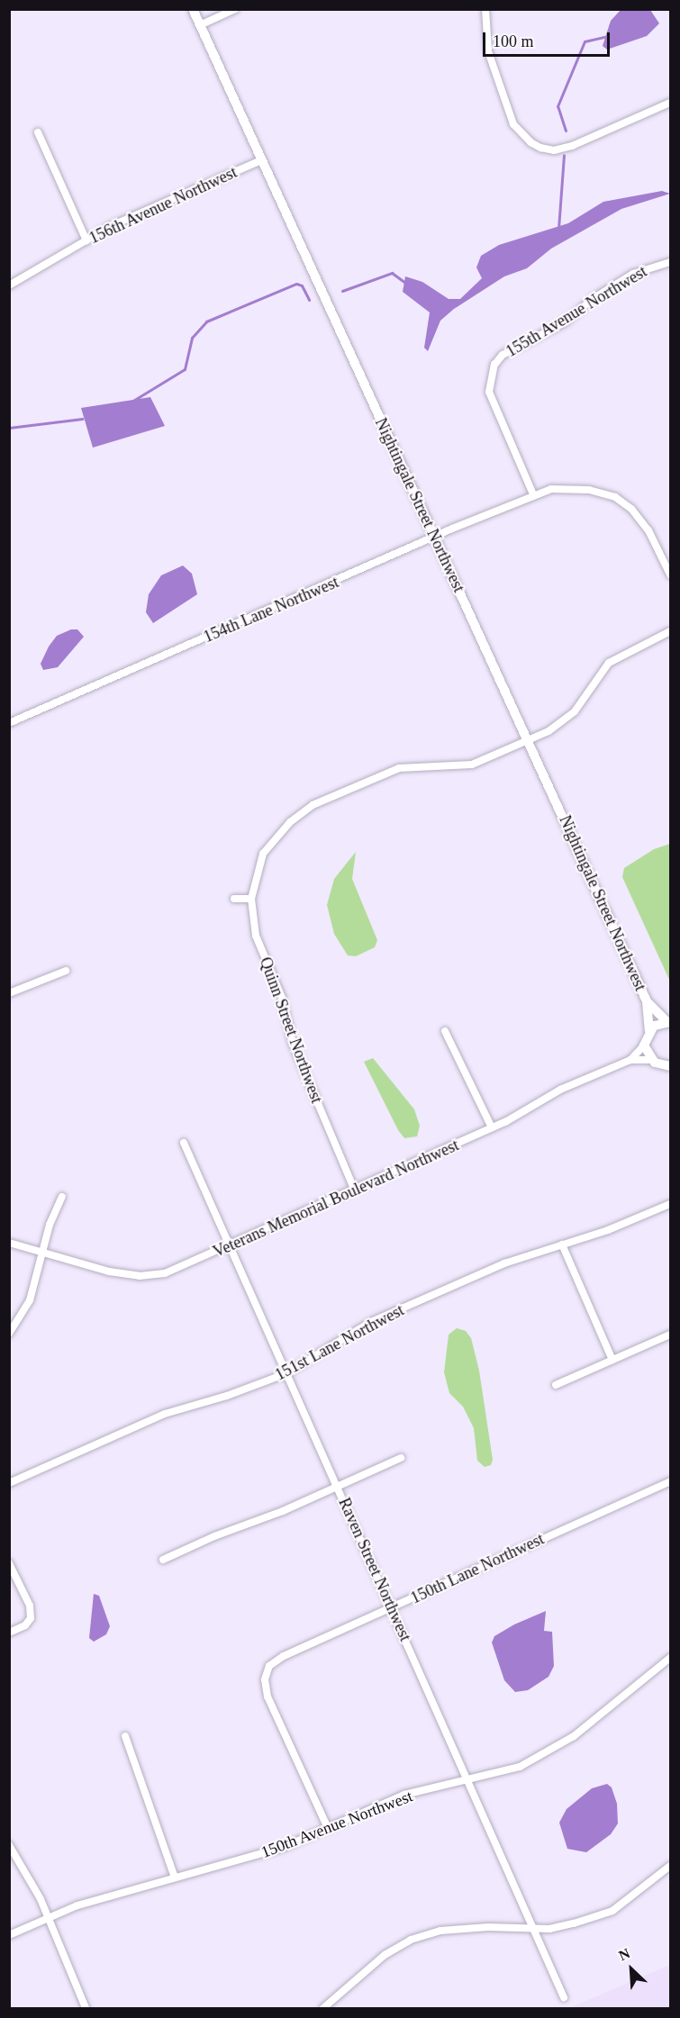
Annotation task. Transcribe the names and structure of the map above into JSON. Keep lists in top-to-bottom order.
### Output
{
  "streets": {
    "street": [
      "156th Avenue Northwest",
      "155th Avenue Northwest",
      "Nightingale Street Northwest",
      "154th Lane Northwest",
      "Quinn Street Northwest",
      "Veterans Memorial Boulevard Northwest",
      "151st Lane Northwest",
      "150th Lane Northwest",
      "Raven Street Northwest",
      "150th Avenue Northwest"
    ]
  },
  "crossings": [
    ["156th Avenue Northwest", "Nightingale Street Northwest"],
    ["155th Avenue Northwest", "154th Lane Northwest"],
    ["Nightingale Street Northwest", "154th Lane Northwest"],
    ["Quinn Street Northwest", "Veterans Memorial Boulevard Northwest"],
    ["Veterans Memorial Boulevard Northwest", "Raven Street Northwest"],
    ["151st Lane Northwest", "Raven Street Northwest"],
    ["150th Lane Northwest", "Raven Street Northwest"],
    ["150th Lane Northwest", "150th Avenue Northwest"],
    ["Raven Street Northwest", "150th Avenue Northwest"]
  ],
  "scale_bar": "100 m",
  "north": "top left"
}
